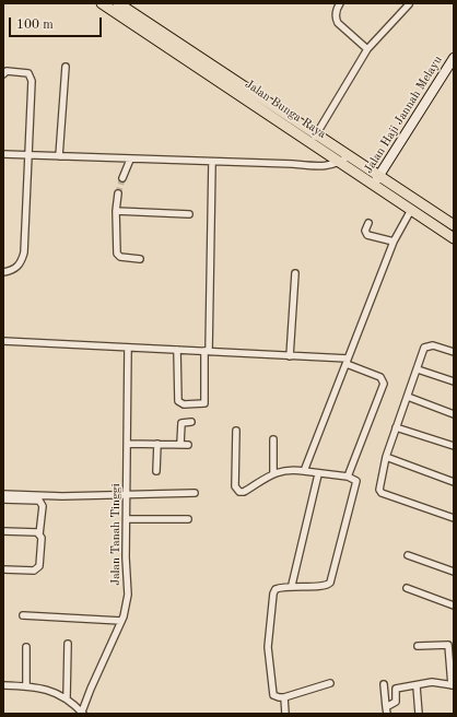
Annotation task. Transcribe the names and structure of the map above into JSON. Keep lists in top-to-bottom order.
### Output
{
  "streets": {
    "main road": ["Jalan Bunga Raya", "Jalan Haji Jannah Melayu"],
    "street": ["Jalan Tanah Tinggi"]
  },
  "crossings": [
    ["Jalan Bunga Raya", "Jalan Haji Jannah Melayu"]
  ],
  "scale_bar": "100 m"
}
